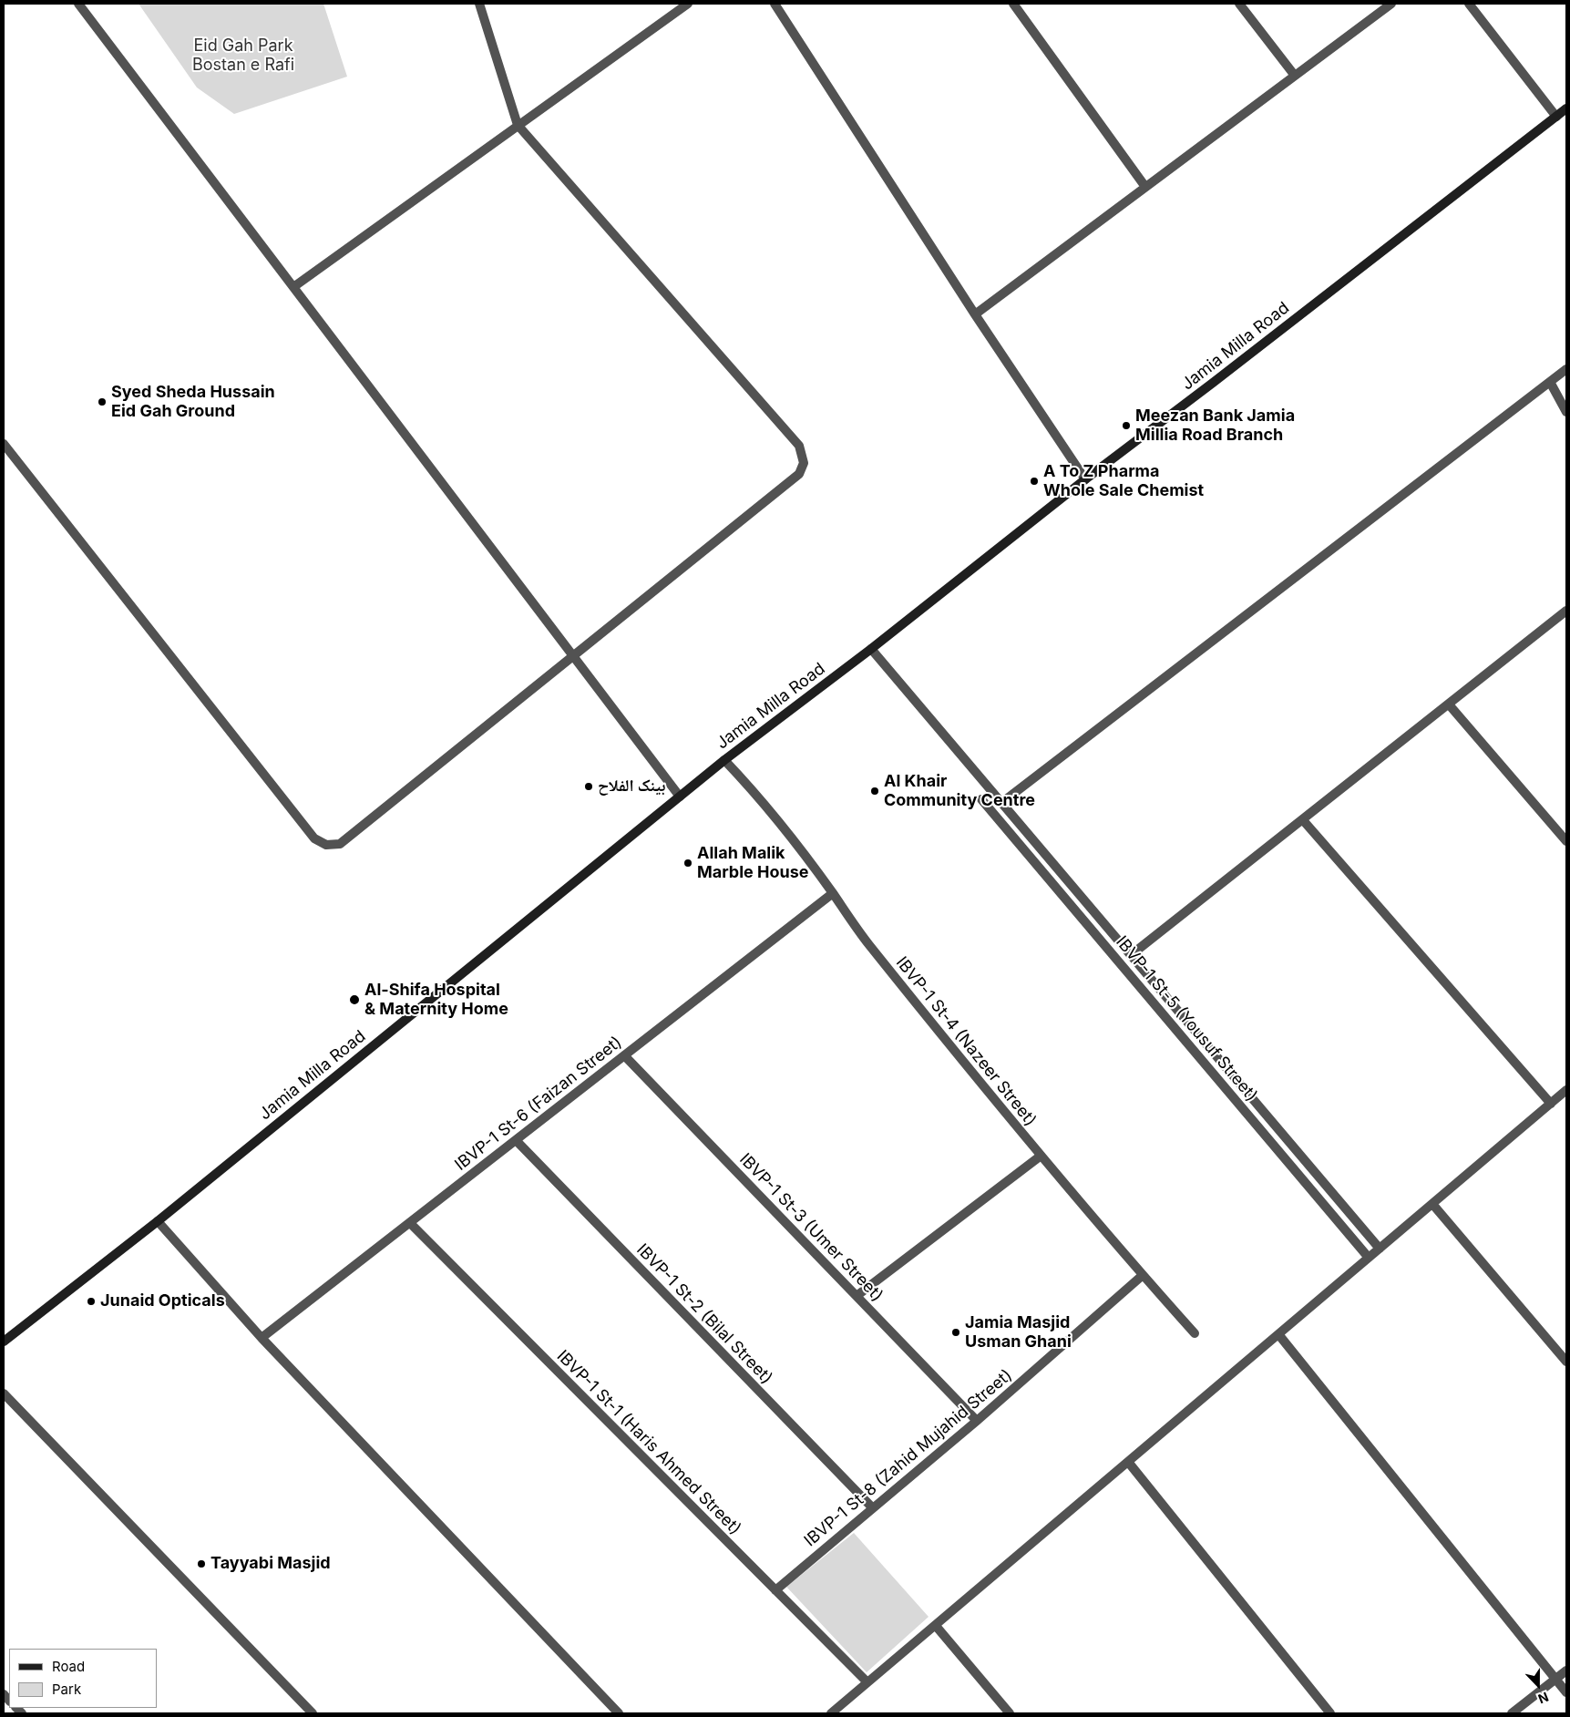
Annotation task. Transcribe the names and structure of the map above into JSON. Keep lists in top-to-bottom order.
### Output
{
  "streets": {
    "main road": ["Jamia Milla Road"],
    "street": [
      "IBVP-1 St-5 (Yousuf Street)",
      "IBVP-1 St-4 (Nazeer Street)",
      "IBVP-1 St-6 (Faizan Street)",
      "IBVP-1 St-3 (Umer Street)",
      "IBVP-1 St-2 (Bilal Street)",
      "IBVP-1 St-1 (Haris Ahmed Street)",
      "IBVP-1 St-8 (Zahid Mujahid Street)"
    ]
  },
  "crossings": [
    ["Jamia Milla Road", "IBVP-1 St-4 (Nazeer Street)"],
    ["IBVP-1 St-4 (Nazeer Street)", "IBVP-1 St-6 (Faizan Street)"],
    ["IBVP-1 St-4 (Nazeer Street)", "IBVP-1 St-8 (Zahid Mujahid Street)"],
    ["IBVP-1 St-6 (Faizan Street)", "IBVP-1 St-3 (Umer Street)"],
    ["IBVP-1 St-6 (Faizan Street)", "IBVP-1 St-2 (Bilal Street)"],
    ["IBVP-1 St-6 (Faizan Street)", "IBVP-1 St-1 (Haris Ahmed Street)"],
    ["IBVP-1 St-3 (Umer Street)", "IBVP-1 St-8 (Zahid Mujahid Street)"],
    ["IBVP-1 St-2 (Bilal Street)", "IBVP-1 St-8 (Zahid Mujahid Street)"],
    ["IBVP-1 St-1 (Haris Ahmed Street)", "IBVP-1 St-8 (Zahid Mujahid Street)"]
  ],
  "parks": ["Eid Gah Park Bostan e Rafi"],
  "places": [
    "Syed Sheda Hussain Eid Gah Ground",
    "Meezan Bank Jamia Millia Road Branch",
    "A To Z Pharma Whole Sale Chemist",
    "بینک الفلاح",
    "Al Khair Community Centre",
    "Allah Malik Marble House",
    "Al-Shifa Hospital & Maternity Home",
    "Junaid Opticals",
    "Jamia Masjid Usman Ghani",
    "Tayyabi Masjid"
  ],
  "legend": ["Road", "Park"],
  "north": "bottom"
}
